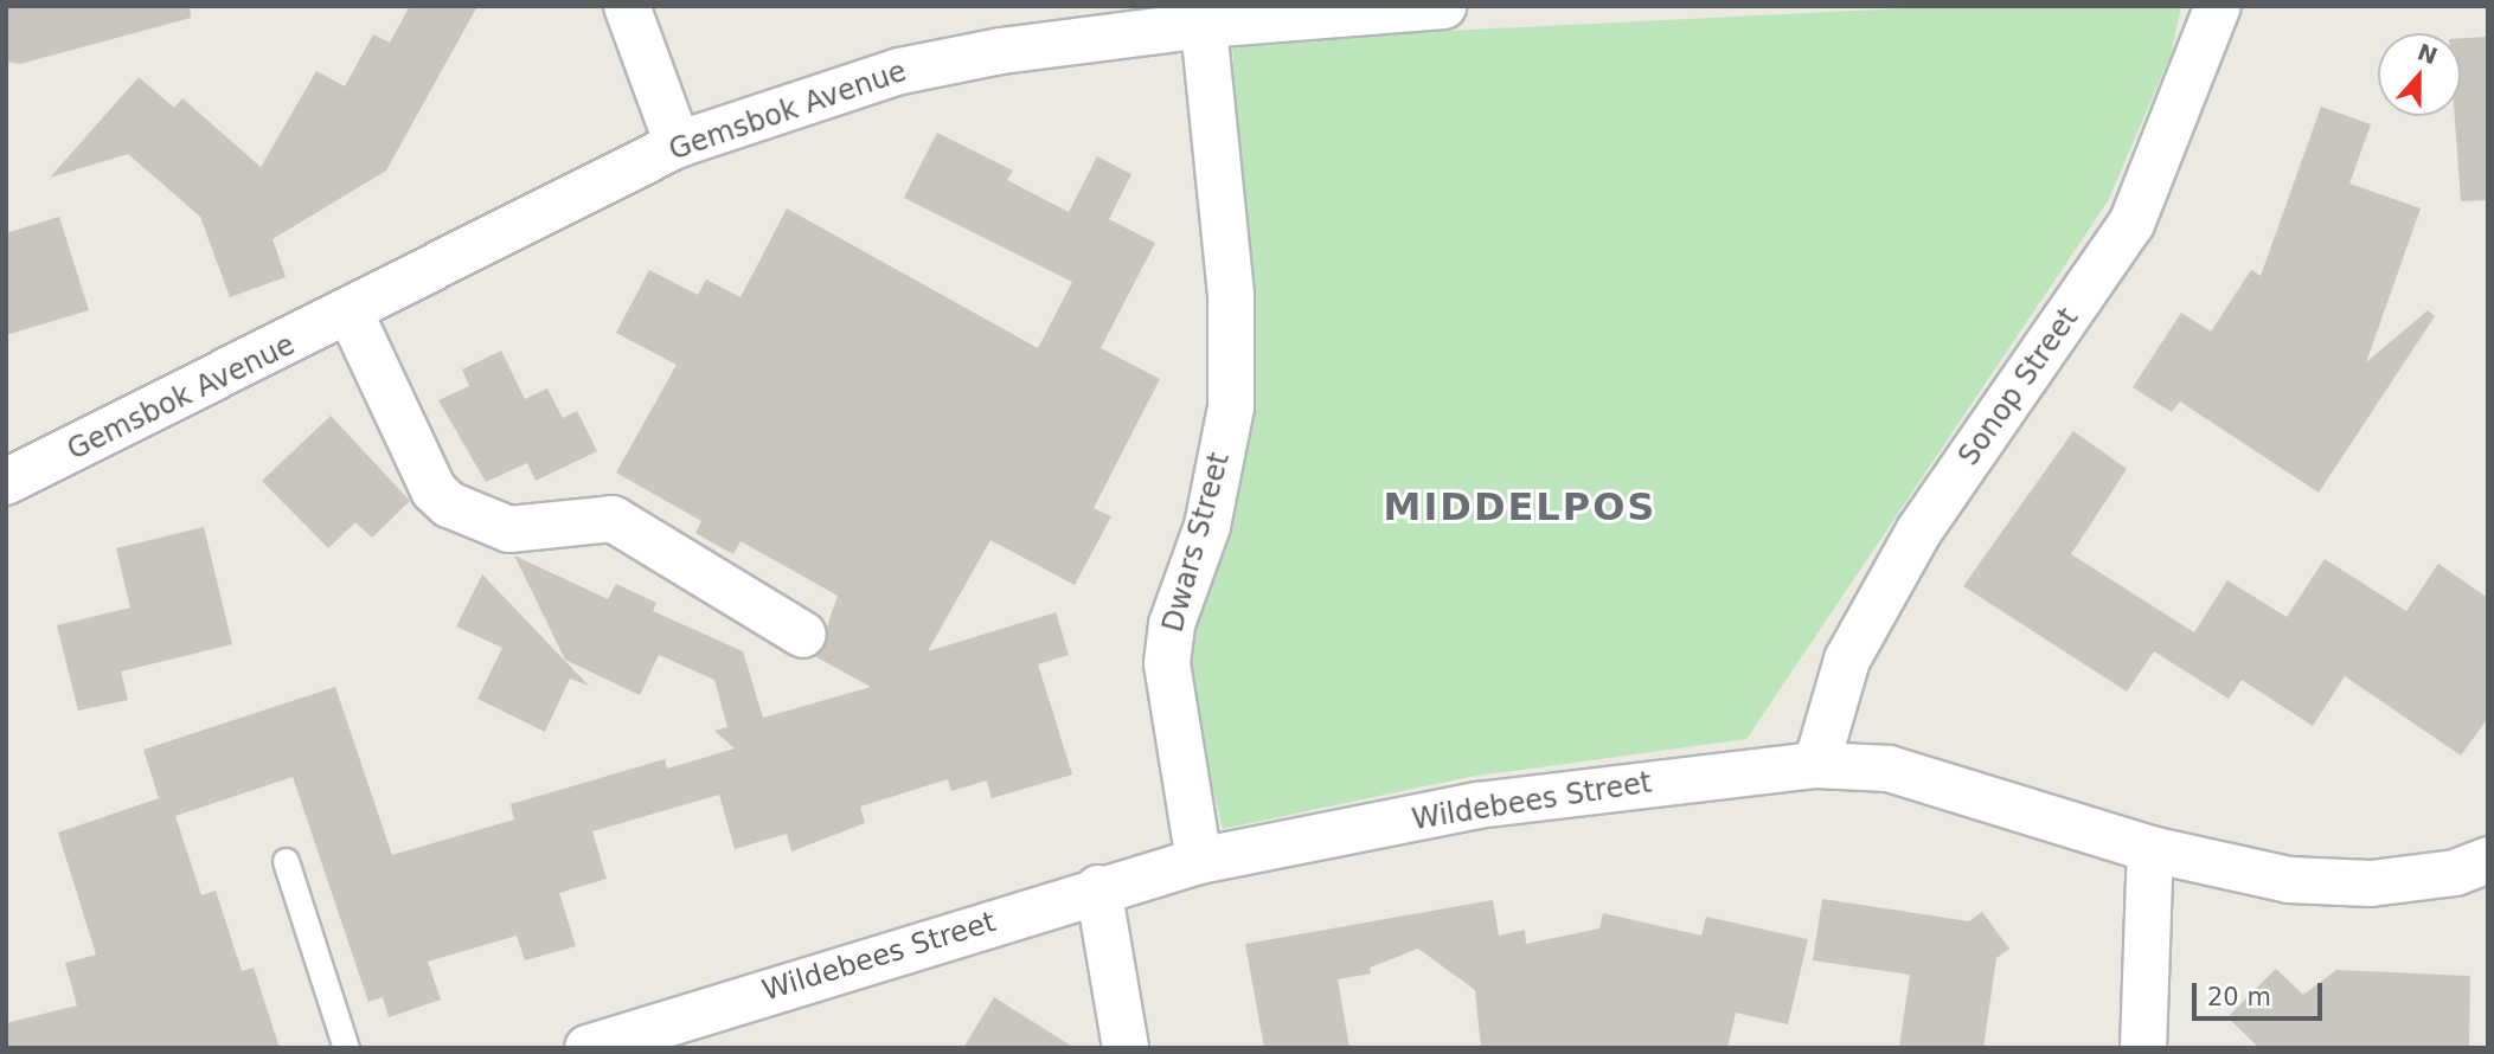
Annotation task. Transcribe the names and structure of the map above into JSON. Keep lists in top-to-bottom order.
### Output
{
  "streets": {
    "street": [
      "Gemsbok Avenue",
      "Sonop Street",
      "Dwars Street",
      "Wildebees Street"
    ]
  },
  "crossings": [
    ["Gemsbok Avenue", "Dwars Street"],
    ["Sonop Street", "Wildebees Street"],
    ["Dwars Street", "Wildebees Street"]
  ],
  "districts": ["MIDDELPOS"],
  "scale_bar": "20 m",
  "north": "top"
}
